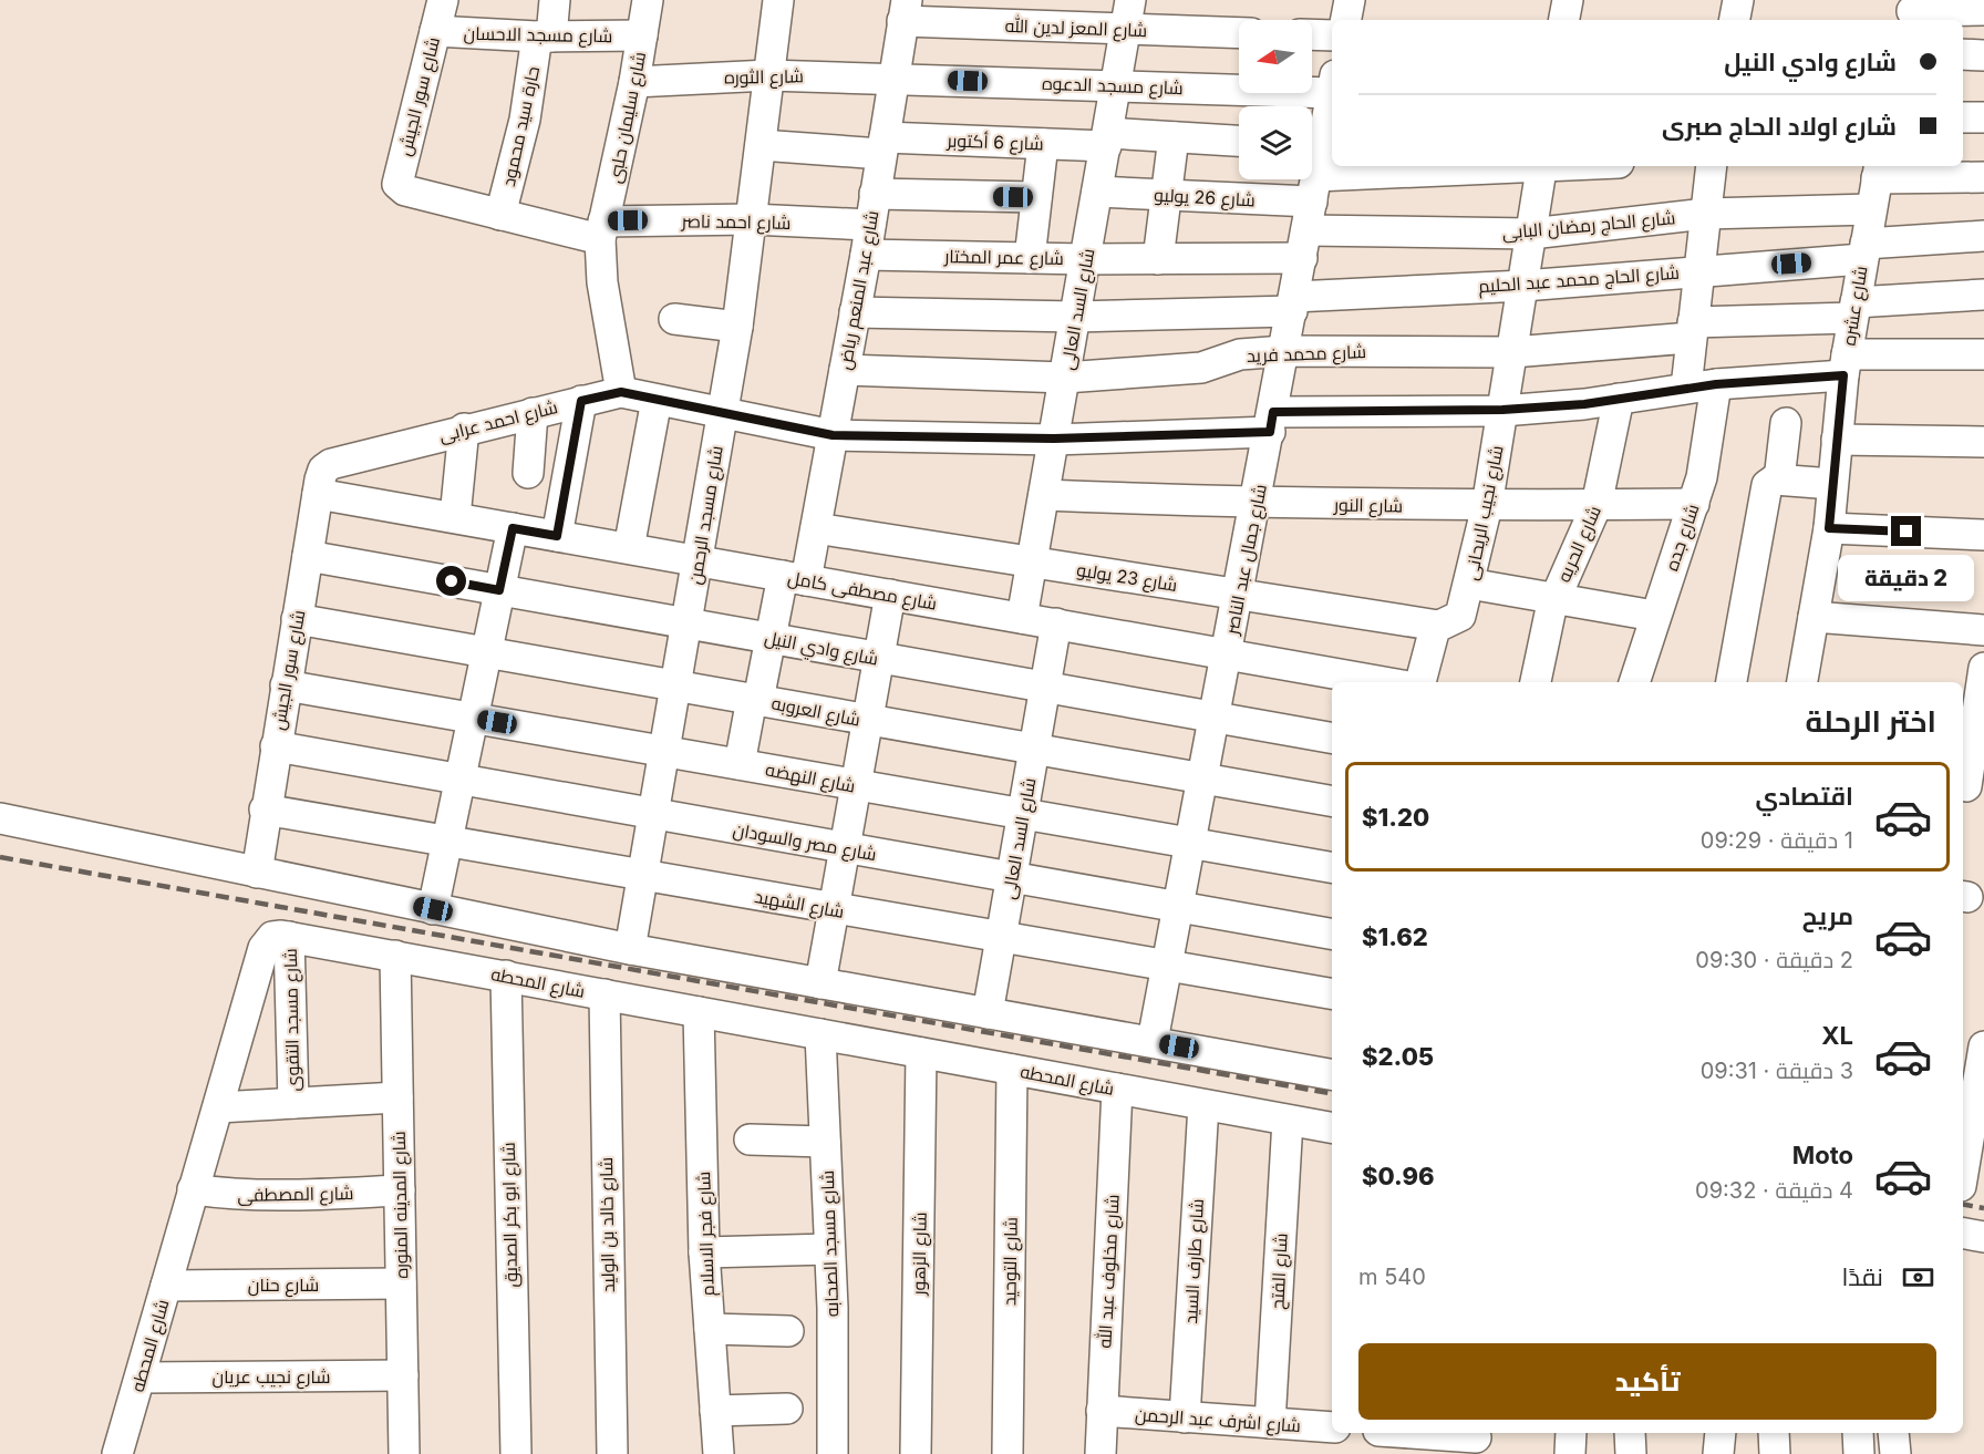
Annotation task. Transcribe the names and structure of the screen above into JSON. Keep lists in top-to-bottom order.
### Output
{
  "streets": {
    "street": [
      "شارع المعز لدين الله",
      "شارع مسجد الاحسان",
      "شارع الثوره",
      "شارع مسجد الدعوه",
      "شارع سور الجيش",
      "شارع سليمان حلبى",
      "حارة سيد محمود",
      "شارع 6 أكتوبر",
      "شارع 26 يوليو",
      "شارع احمد ناصر",
      "شارع الحاج رمضان البابى",
      "شارع عمر المختار",
      "شارع الحاج محمد عبد الحليم",
      "شارع عبد المنعم رياض",
      "شارع عشره",
      "شارع السد العالى",
      "شارع محمد فريد",
      "شارع احمد عرابى",
      "شارع النور",
      "شارع نجيب الريحانى",
      "شارع مسجد الرحمن",
      "شارع جده",
      "شارع الحريه",
      "شارع جمال عبد الناصر",
      "شارع 23 يوليو",
      "شارع مصطفى كامل",
      "شارع وادي النيل",
      "شارع العروبه",
      "شارع النهضه",
      "شارع مصر والسودان",
      "شارع الشهيد",
      "شارع المحطه",
      "شارع مسجد التقوى",
      "شارع المصطفى",
      "شارع المدينه المنوره",
      "شارع ابو بكر الصديق",
      "شارع خالد بن الوليد",
      "شارع فجر الاسلام",
      "شارع مسجد الصحابه",
      "شارع الزهور",
      "شارع التوحيد",
      "شارع طارف السيد",
      "شارع مخلوف عبد الله",
      "شارع الفتح",
      "شارع حنان",
      "شارع نجيب عريان",
      "شارع اشرف عبد الرحمن"
    ]
  },
  "crossings": [
    ["شارع المعز لدين الله", "شارع عبد المنعم رياض"],
    ["شارع المعز لدين الله", "شارع السد العالى"],
    ["شارع مسجد الاحسان", "شارع سور الجيش"],
    ["شارع مسجد الاحسان", "شارع سليمان حلبى"],
    ["شارع مسجد الاحسان", "حارة سيد محمود"],
    ["شارع الثوره", "شارع مسجد الدعوه"],
    ["شارع الثوره", "شارع سليمان حلبى"],
    ["شارع الثوره", "شارع عبد المنعم رياض"],
    ["شارع الثوره", "شارع مسجد الرحمن"],
    ["شارع مسجد الدعوه", "شارع عبد المنعم رياض"],
    ["شارع مسجد الدعوه", "شارع السد العالى"],
    ["شارع سور الجيش", "شارع احمد ناصر"],
    ["شارع سور الجيش", "شارع احمد عرابى"],
    ["شارع سور الجيش", "شارع مصطفى كامل"],
    ["شارع سور الجيش", "شارع وادي النيل"],
    ["شارع سور الجيش", "شارع العروبه"],
    ["شارع سور الجيش", "شارع النهضه"],
    ["شارع سور الجيش", "شارع مصر والسودان"],
    ["شارع سور الجيش", "شارع الشهيد"],
    ["شارع سليمان حلبى", "شارع احمد ناصر"],
    ["شارع سليمان حلبى", "شارع احمد عرابى"],
    ["حارة سيد محمود", "شارع احمد ناصر"],
    ["شارع 6 أكتوبر", "شارع عبد المنعم رياض"],
    ["شارع 6 أكتوبر", "شارع السد العالى"],
    ["شارع 6 أكتوبر", "شارع مسجد الرحمن"],
    ["شارع 26 يوليو", "شارع السد العالى"],
    ["شارع 26 يوليو", "شارع جمال عبد الناصر"],
    ["شارع احمد ناصر", "شارع عبد المنعم رياض"],
    ["شارع احمد ناصر", "شارع مسجد الرحمن"],
    ["شارع الحاج رمضان البابى", "شارع عمر المختار"],
    ["شارع الحاج رمضان البابى", "شارع عشره"],
    ["شارع الحاج رمضان البابى", "شارع نجيب الريحانى"],
    ["شارع الحاج رمضان البابى", "شارع جمال عبد الناصر"],
    ["شارع عمر المختار", "شارع عبد المنعم رياض"],
    ["شارع عمر المختار", "شارع السد العالى"],
    ["شارع عمر المختار", "شارع جمال عبد الناصر"],
    ["شارع الحاج محمد عبد الحليم", "شارع عبد المنعم رياض"],
    ["شارع الحاج محمد عبد الحليم", "شارع عشره"],
    ["شارع الحاج محمد عبد الحليم", "شارع السد العالى"],
    ["شارع الحاج محمد عبد الحليم", "شارع نجيب الريحانى"],
    ["شارع الحاج محمد عبد الحليم", "شارع جمال عبد الناصر"],
    ["شارع عبد المنعم رياض", "شارع محمد فريد"],
    ["شارع عبد المنعم رياض", "شارع احمد عرابى"],
    ["شارع عبد المنعم رياض", "شارع 23 يوليو"],
    ["شارع عبد المنعم رياض", "شارع مصطفى كامل"],
    ["شارع عبد المنعم رياض", "شارع وادي النيل"],
    ["شارع عبد المنعم رياض", "شارع العروبه"],
    ["شارع عبد المنعم رياض", "شارع النهضه"],
    ["شارع عشره", "شارع محمد فريد"],
    ["شارع عشره", "شارع احمد عرابى"],
    ["شارع السد العالى", "شارع محمد فريد"],
    ["شارع السد العالى", "شارع احمد عرابى"],
    ["شارع السد العالى", "شارع النور"],
    ["شارع السد العالى", "شارع 23 يوليو"],
    ["شارع السد العالى", "شارع مصطفى كامل"],
    ["شارع السد العالى", "شارع وادي النيل"],
    ["شارع السد العالى", "شارع العروبه"],
    ["شارع السد العالى", "شارع النهضه"],
    ["شارع السد العالى", "شارع مصر والسودان"],
    ["شارع السد العالى", "شارع الشهيد"],
    ["شارع محمد فريد", "شارع نجيب الريحانى"],
    ["شارع محمد فريد", "شارع جمال عبد الناصر"],
    ["شارع احمد عرابى", "شارع نجيب الريحانى"],
    ["شارع احمد عرابى", "شارع مسجد الرحمن"],
    ["شارع احمد عرابى", "شارع جده"],
    ["شارع احمد عرابى", "شارع الحريه"],
    ["شارع احمد عرابى", "شارع جمال عبد الناصر"],
    ["شارع احمد عرابى", "شارع مصطفى كامل"],
    ["شارع النور", "شارع نجيب الريحانى"],
    ["شارع النور", "شارع جده"],
    ["شارع النور", "شارع الحريه"],
    ["شارع النور", "شارع جمال عبد الناصر"],
    ["شارع نجيب الريحانى", "شارع 23 يوليو"],
    ["شارع مسجد الرحمن", "شارع مصطفى كامل"],
    ["شارع مسجد الرحمن", "شارع وادي النيل"],
    ["شارع مسجد الرحمن", "شارع العروبه"],
    ["شارع مسجد الرحمن", "شارع النهضه"],
    ["شارع مسجد الرحمن", "شارع مصر والسودان"],
    ["شارع مسجد الرحمن", "شارع الشهيد"],
    ["شارع جمال عبد الناصر", "شارع 23 يوليو"],
    ["شارع جمال عبد الناصر", "شارع مصطفى كامل"],
    ["شارع جمال عبد الناصر", "شارع وادي النيل"],
    ["شارع جمال عبد الناصر", "شارع العروبه"],
    ["شارع جمال عبد الناصر", "شارع النهضه"],
    ["شارع جمال عبد الناصر", "شارع مصر والسودان"],
    ["شارع جمال عبد الناصر", "شارع الشهيد"],
    ["شارع المحطه", "شارع مسجد التقوى"],
    ["شارع المحطه", "شارع المصطفى"],
    ["شارع المحطه", "شارع المدينه المنوره"],
    ["شارع المحطه", "شارع ابو بكر الصديق"],
    ["شارع المحطه", "شارع خالد بن الوليد"],
    ["شارع المحطه", "شارع فجر الاسلام"],
    ["شارع المحطه", "شارع مسجد الصحابه"],
    ["شارع المحطه", "شارع الزهور"],
    ["شارع المحطه", "شارع التوحيد"],
    ["شارع المحطه", "شارع طارف السيد"],
    ["شارع المحطه", "شارع مخلوف عبد الله"],
    ["شارع المحطه", "شارع الفتح"],
    ["شارع المحطه", "شارع حنان"],
    ["شارع المحطه", "شارع نجيب عريان"],
    ["شارع المصطفى", "شارع المدينه المنوره"],
    ["شارع المدينه المنوره", "شارع حنان"],
    ["شارع المدينه المنوره", "شارع نجيب عريان"],
    ["شارع طارف السيد", "شارع اشرف عبد الرحمن"],
    ["شارع مخلوف عبد الله", "شارع اشرف عبد الرحمن"],
    ["شارع الفتح", "شارع اشرف عبد الرحمن"]
  ],
  "north": "left",
  "page": {
    "banner": ["شارع وادي النيل", "شارع اولاد الحاج صبرى"],
    "bubble": "2 دقيقة",
    "heading": "اختر الرحلة",
    "list": [
      {
        "name": "اقتصادي",
        "note": "1 دقيقة · 09:29",
        "value": "$1.20"
      },
      {
        "name": "مريح",
        "note": "2 دقيقة · 09:30",
        "value": "$1.62"
      },
      {
        "name": "XL",
        "note": "3 دقيقة · 09:31",
        "value": "$2.05"
      },
      {
        "name": "Moto",
        "note": "4 دقيقة · 09:32",
        "value": "$0.96"
      }
    ],
    "pay": ["نقدًا", "540 m"],
    "buttons": "تأكيد"
  }
}
